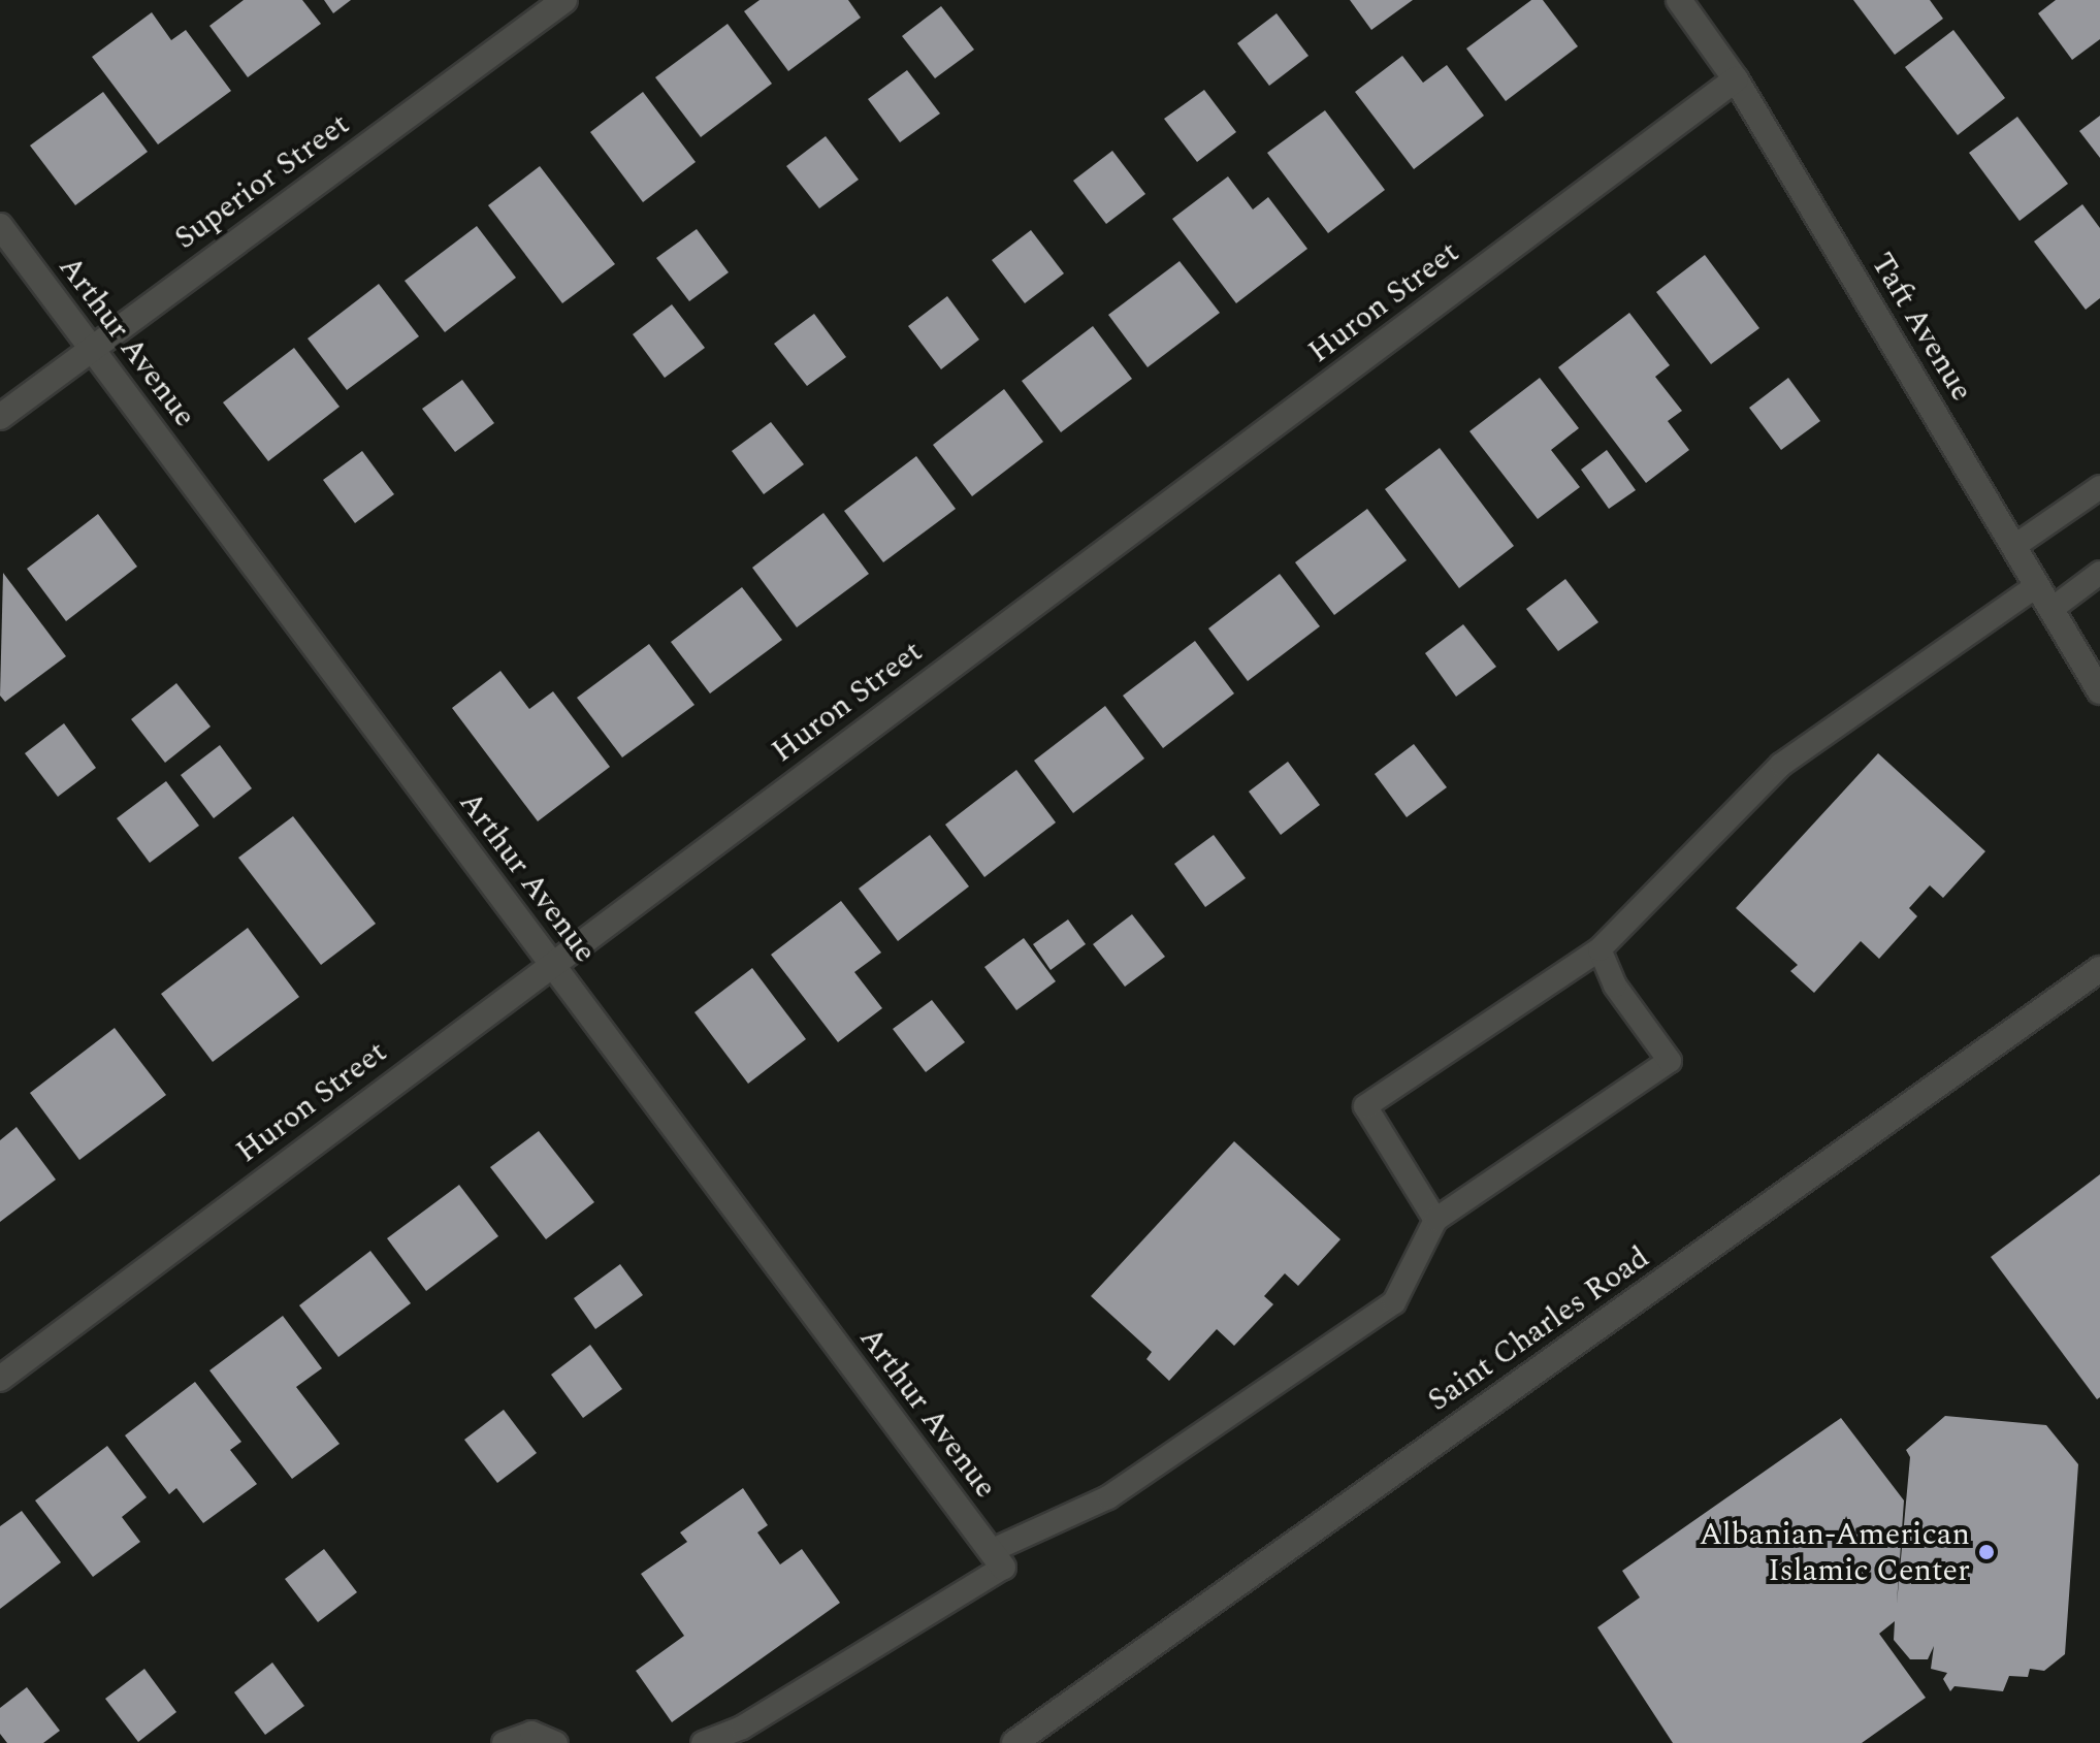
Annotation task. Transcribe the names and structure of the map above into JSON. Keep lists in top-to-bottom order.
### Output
{
  "streets": {
    "street": [
      "Superior Street",
      "Huron Street",
      "Taft Avenue",
      "Arthur Avenue",
      "Saint Charles Road"
    ]
  },
  "crossings": [
    ["Superior Street", "Arthur Avenue"],
    ["Huron Street", "Taft Avenue"],
    ["Huron Street", "Arthur Avenue"]
  ],
  "places": ["Albanian-American Islamic Center"]
}
